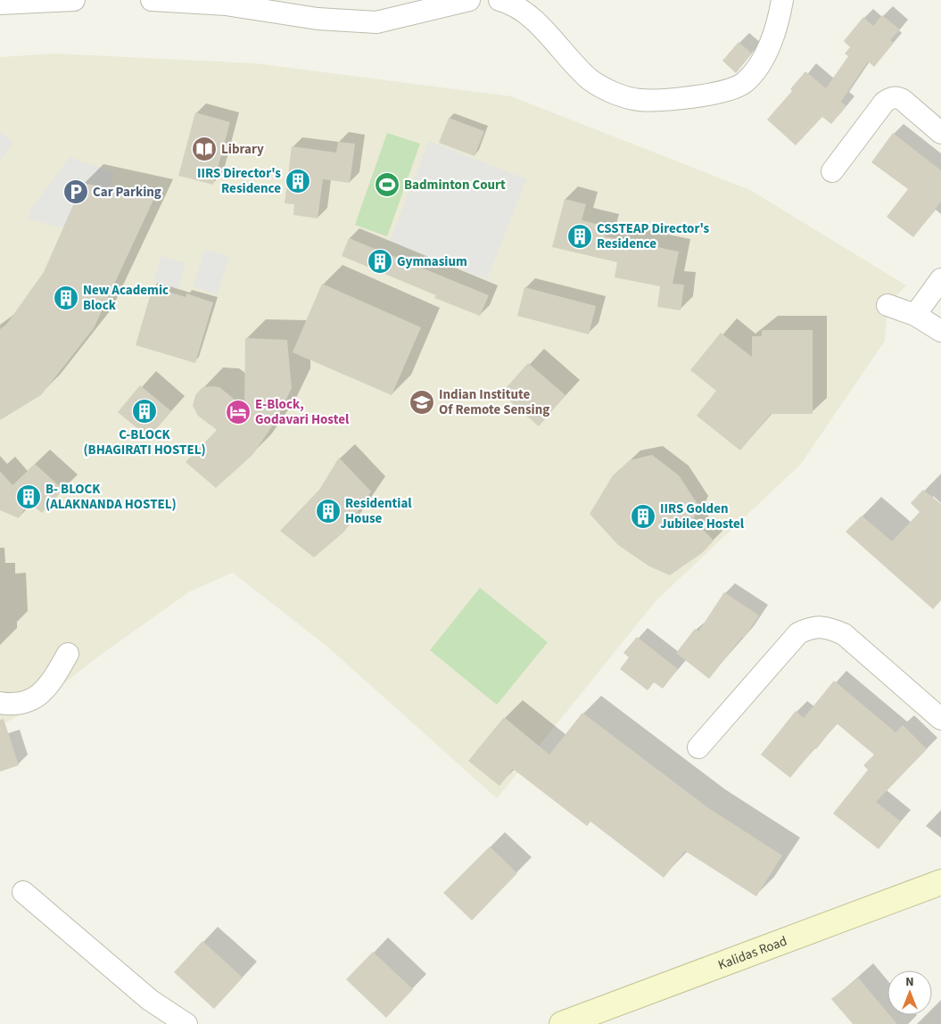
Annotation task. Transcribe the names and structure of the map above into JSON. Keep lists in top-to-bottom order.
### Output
{
  "streets": {
    "street": ["Kalidas Road"]
  },
  "places": {
    "library": ["Library"],
    "building": [
      "IIRS Director's Residence",
      "CSSTEAP Director's Residence",
      "Gymnasium",
      "New Academic Block",
      "C-BLOCK (BHAGIRATI HOSTEL)",
      "B- BLOCK (ALAKNANDA HOSTEL)",
      "Residential House",
      "IIRS Golden Jubilee Hostel"
    ],
    "sports": ["Badminton Court"],
    "parking": ["Car Parking"],
    "school or university": ["Indian Institute Of Remote Sensing"],
    "hotel": ["E-Block, Godavari Hostel"]
  },
  "north": "top"
}
